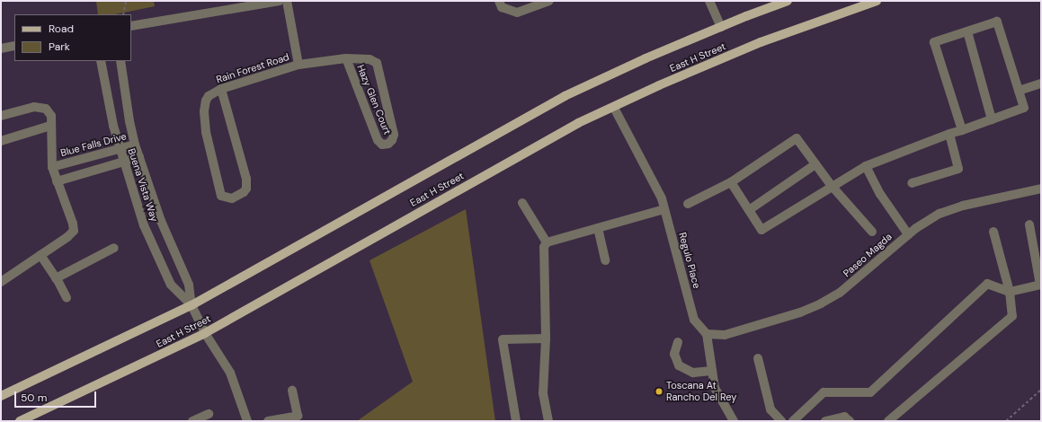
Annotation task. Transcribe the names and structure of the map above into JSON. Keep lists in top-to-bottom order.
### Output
{
  "streets": {
    "main road": ["East H Street"],
    "street": [
      "Rain Forest Road",
      "Hazy Glen Court",
      "Blue Falls Drive",
      "Buena Vista Way",
      "Paseo Magda",
      "Regulo Place"
    ]
  },
  "crossings": [
    ["East H Street", "Buena Vista Way"],
    ["East H Street", "Regulo Place"],
    ["Rain Forest Road", "Hazy Glen Court"],
    ["Blue Falls Drive", "Buena Vista Way"],
    ["Paseo Magda", "Regulo Place"]
  ],
  "places": ["Toscana At Rancho Del Rey"],
  "legend": ["Road", "Park"],
  "scale_bar": "50 m"
}
